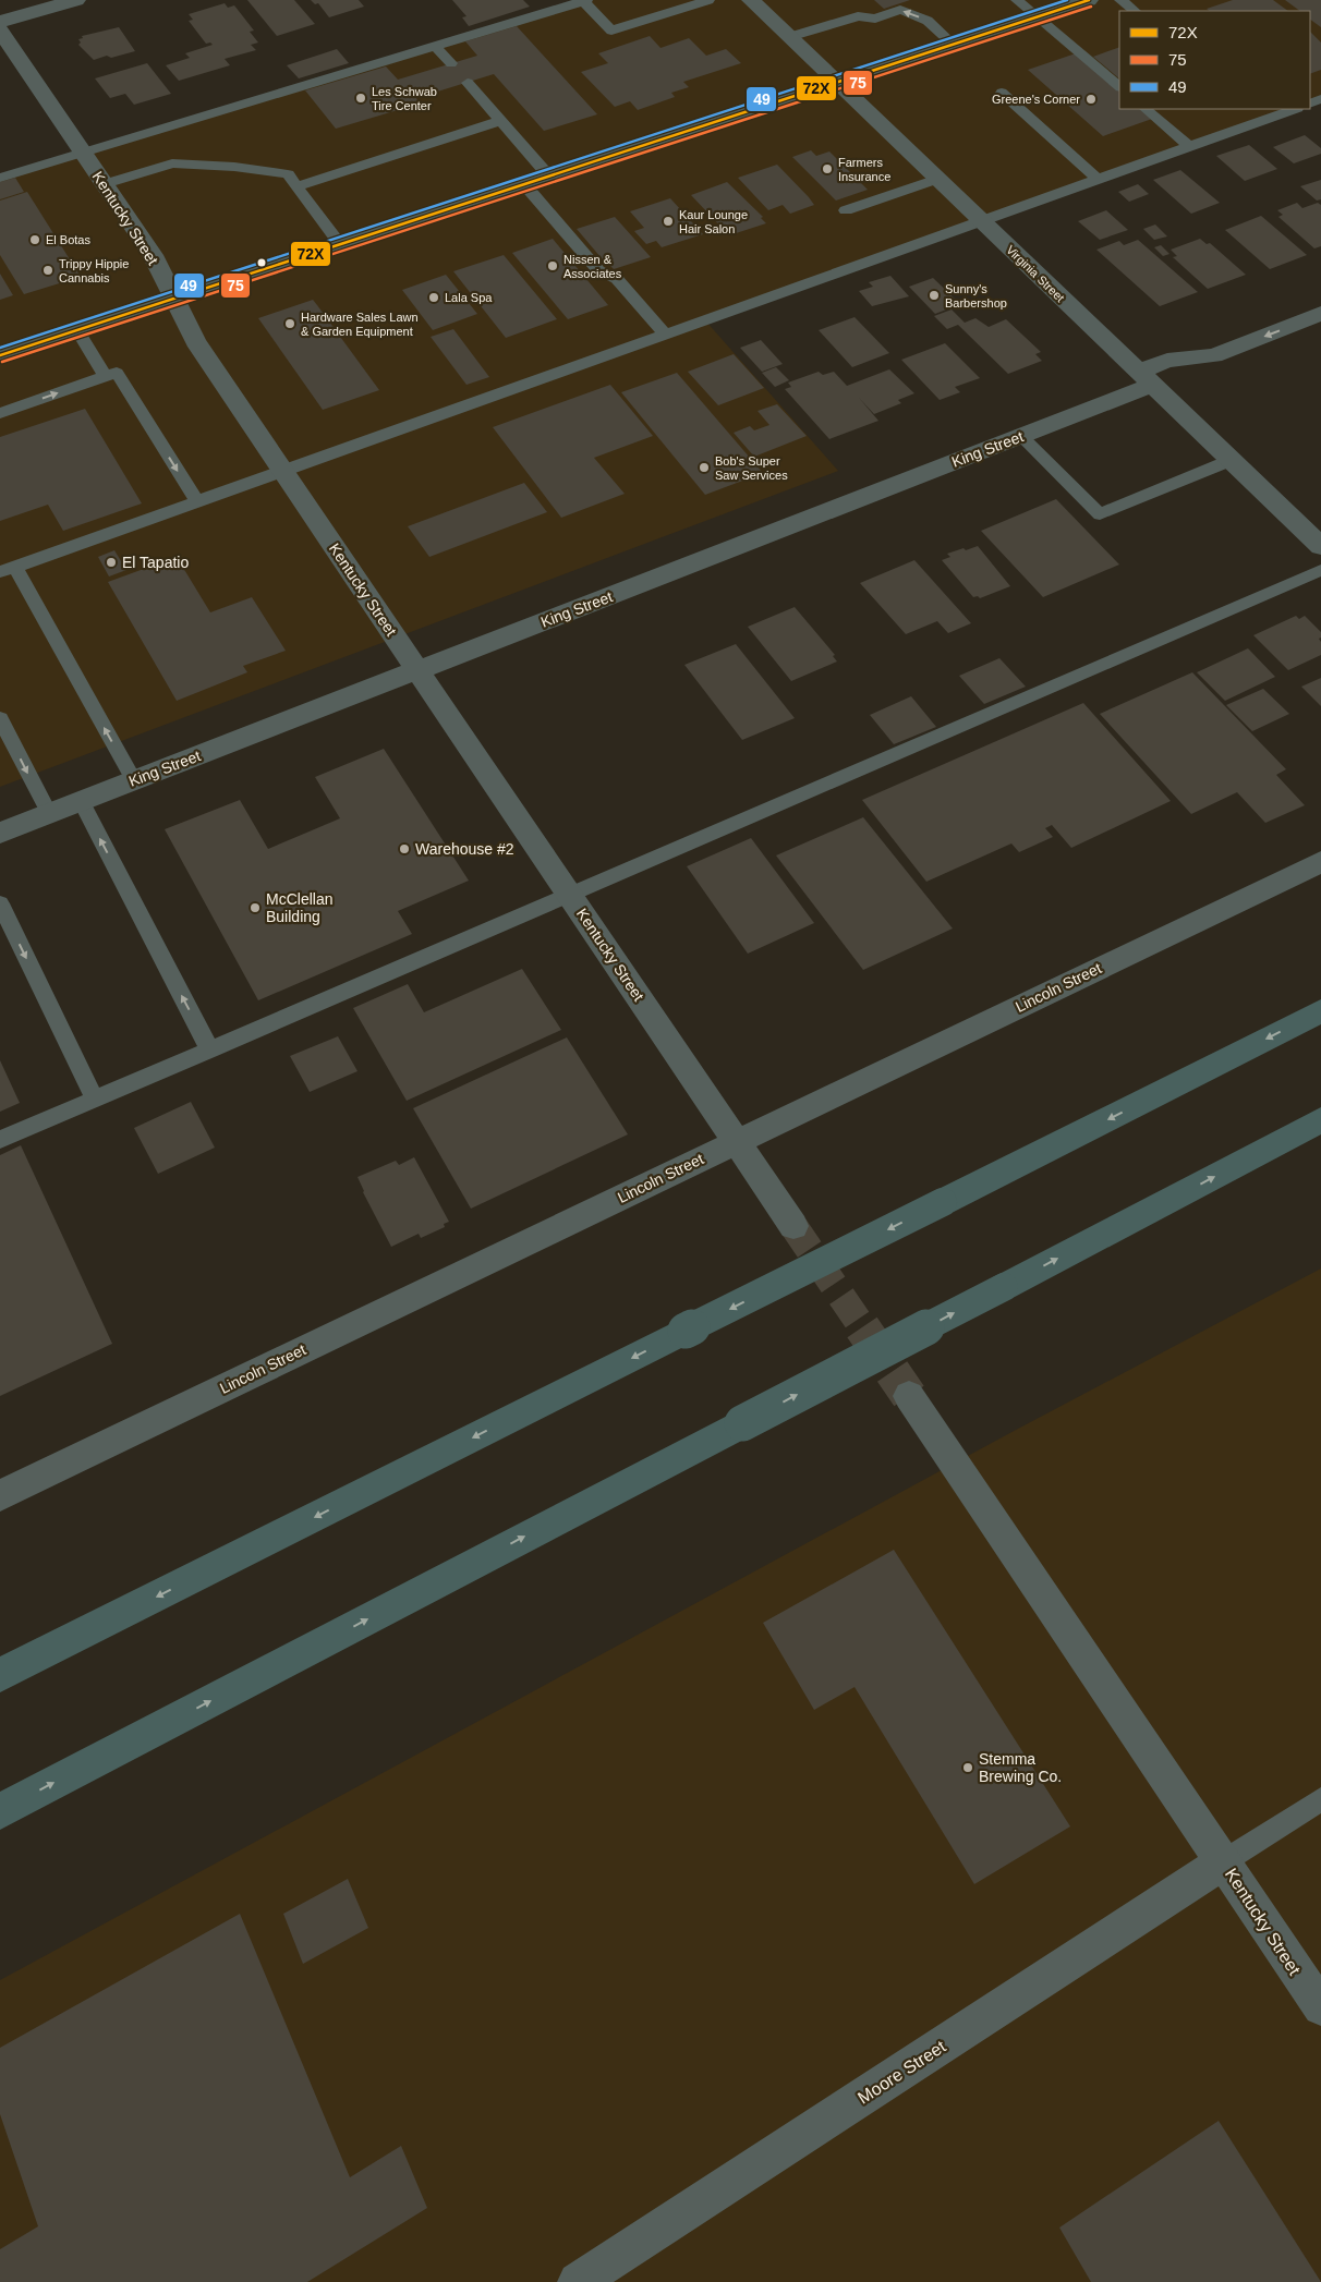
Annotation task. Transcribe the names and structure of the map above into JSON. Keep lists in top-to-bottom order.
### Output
{
  "streets": {
    "street": [
      "Kentucky Street",
      "Virginia Street",
      "King Street",
      "Lincoln Street",
      "Moore Street"
    ]
  },
  "crossings": [
    ["Kentucky Street", "King Street"],
    ["Kentucky Street", "Lincoln Street"],
    ["Kentucky Street", "Moore Street"],
    ["Virginia Street", "King Street"]
  ],
  "places": [
    "Les Schwab Tire Center",
    "Greene's Corner",
    "Farmers Insurance",
    "Kaur Lounge Hair Salon",
    "El Botas",
    "Nissen & Associates",
    "Trippy Hippie Cannabis",
    "Sunny's Barbershop",
    "Lala Spa",
    "Hardware Sales Lawn & Garden Equipment",
    "Bob's Super Saw Services",
    "El Tapatio",
    "Warehouse #2",
    "McClellan Building",
    "Stemma Brewing Co."
  ],
  "lines": ["transit line 72X", "transit line 49", "transit line 75"],
  "legend": ["72X", "75", "49"]
}
